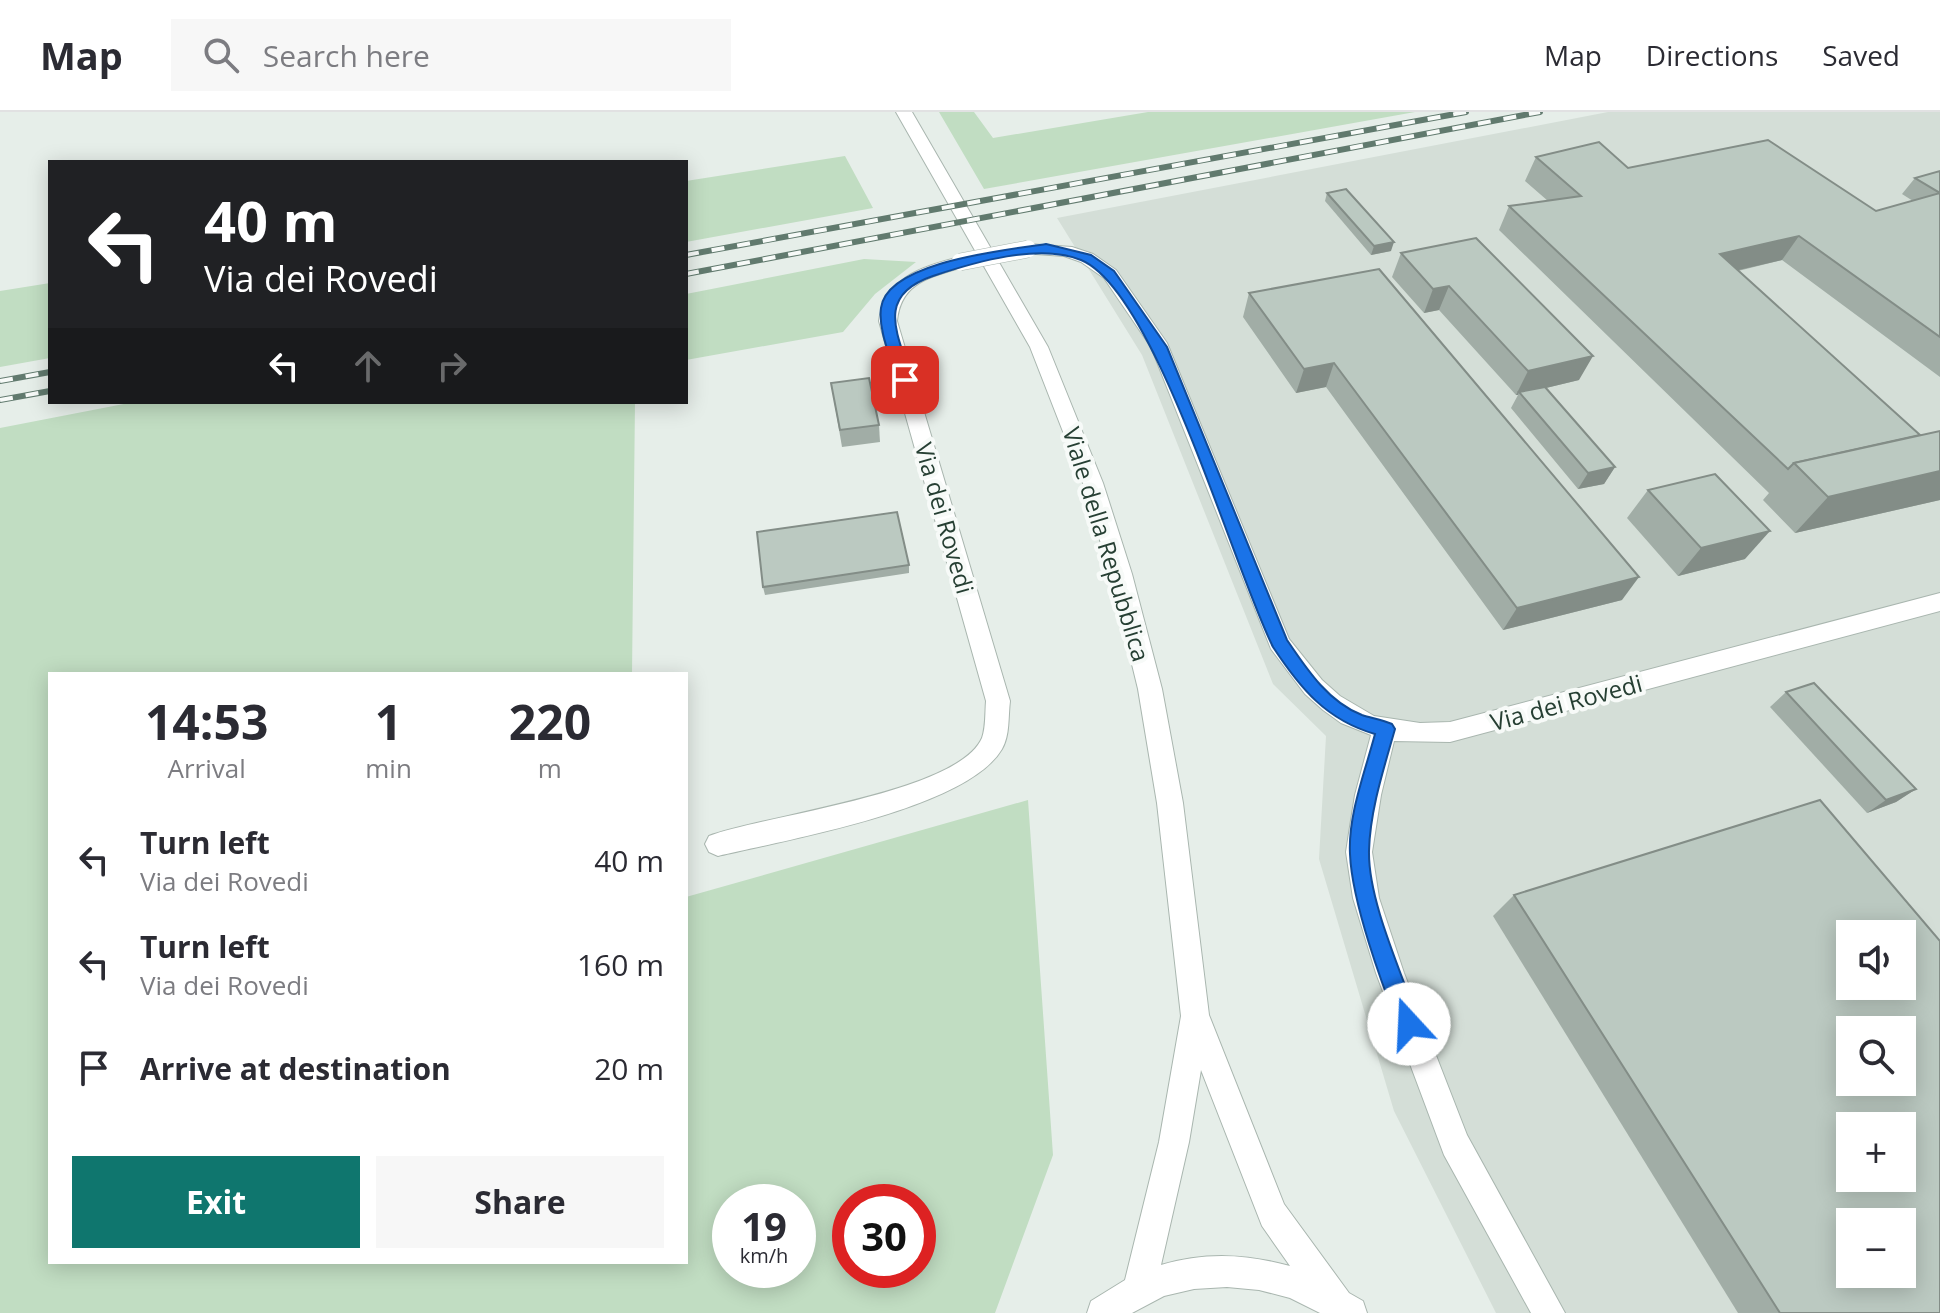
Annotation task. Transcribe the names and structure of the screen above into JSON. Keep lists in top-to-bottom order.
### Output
{
  "streets": {
    "street": ["Via dei Rovedi", "Viale della Repubblica"]
  },
  "page": {
    "header": "Map",
    "search": "Search here",
    "nav": ["Map", "Directions", "Saved"],
    "turn": ["40 m", "Via dei Rovedi"],
    "eta": [
      "14:53",
      "Arrival",
      "1",
      "min",
      "220",
      "m"
    ],
    "list": [
      {
        "name": "Turn left",
        "note": "Via dei Rovedi",
        "value": "40 m"
      },
      {
        "name": "Turn left",
        "note": "Via dei Rovedi",
        "value": "160 m"
      },
      {
        "name": "Arrive at destination",
        "value": "20 m"
      }
    ],
    "map_buttons": ["+", "−"],
    "buttons": ["Exit", "Share"],
    "speed": "19 km/h",
    "limit": "30"
  }
}
